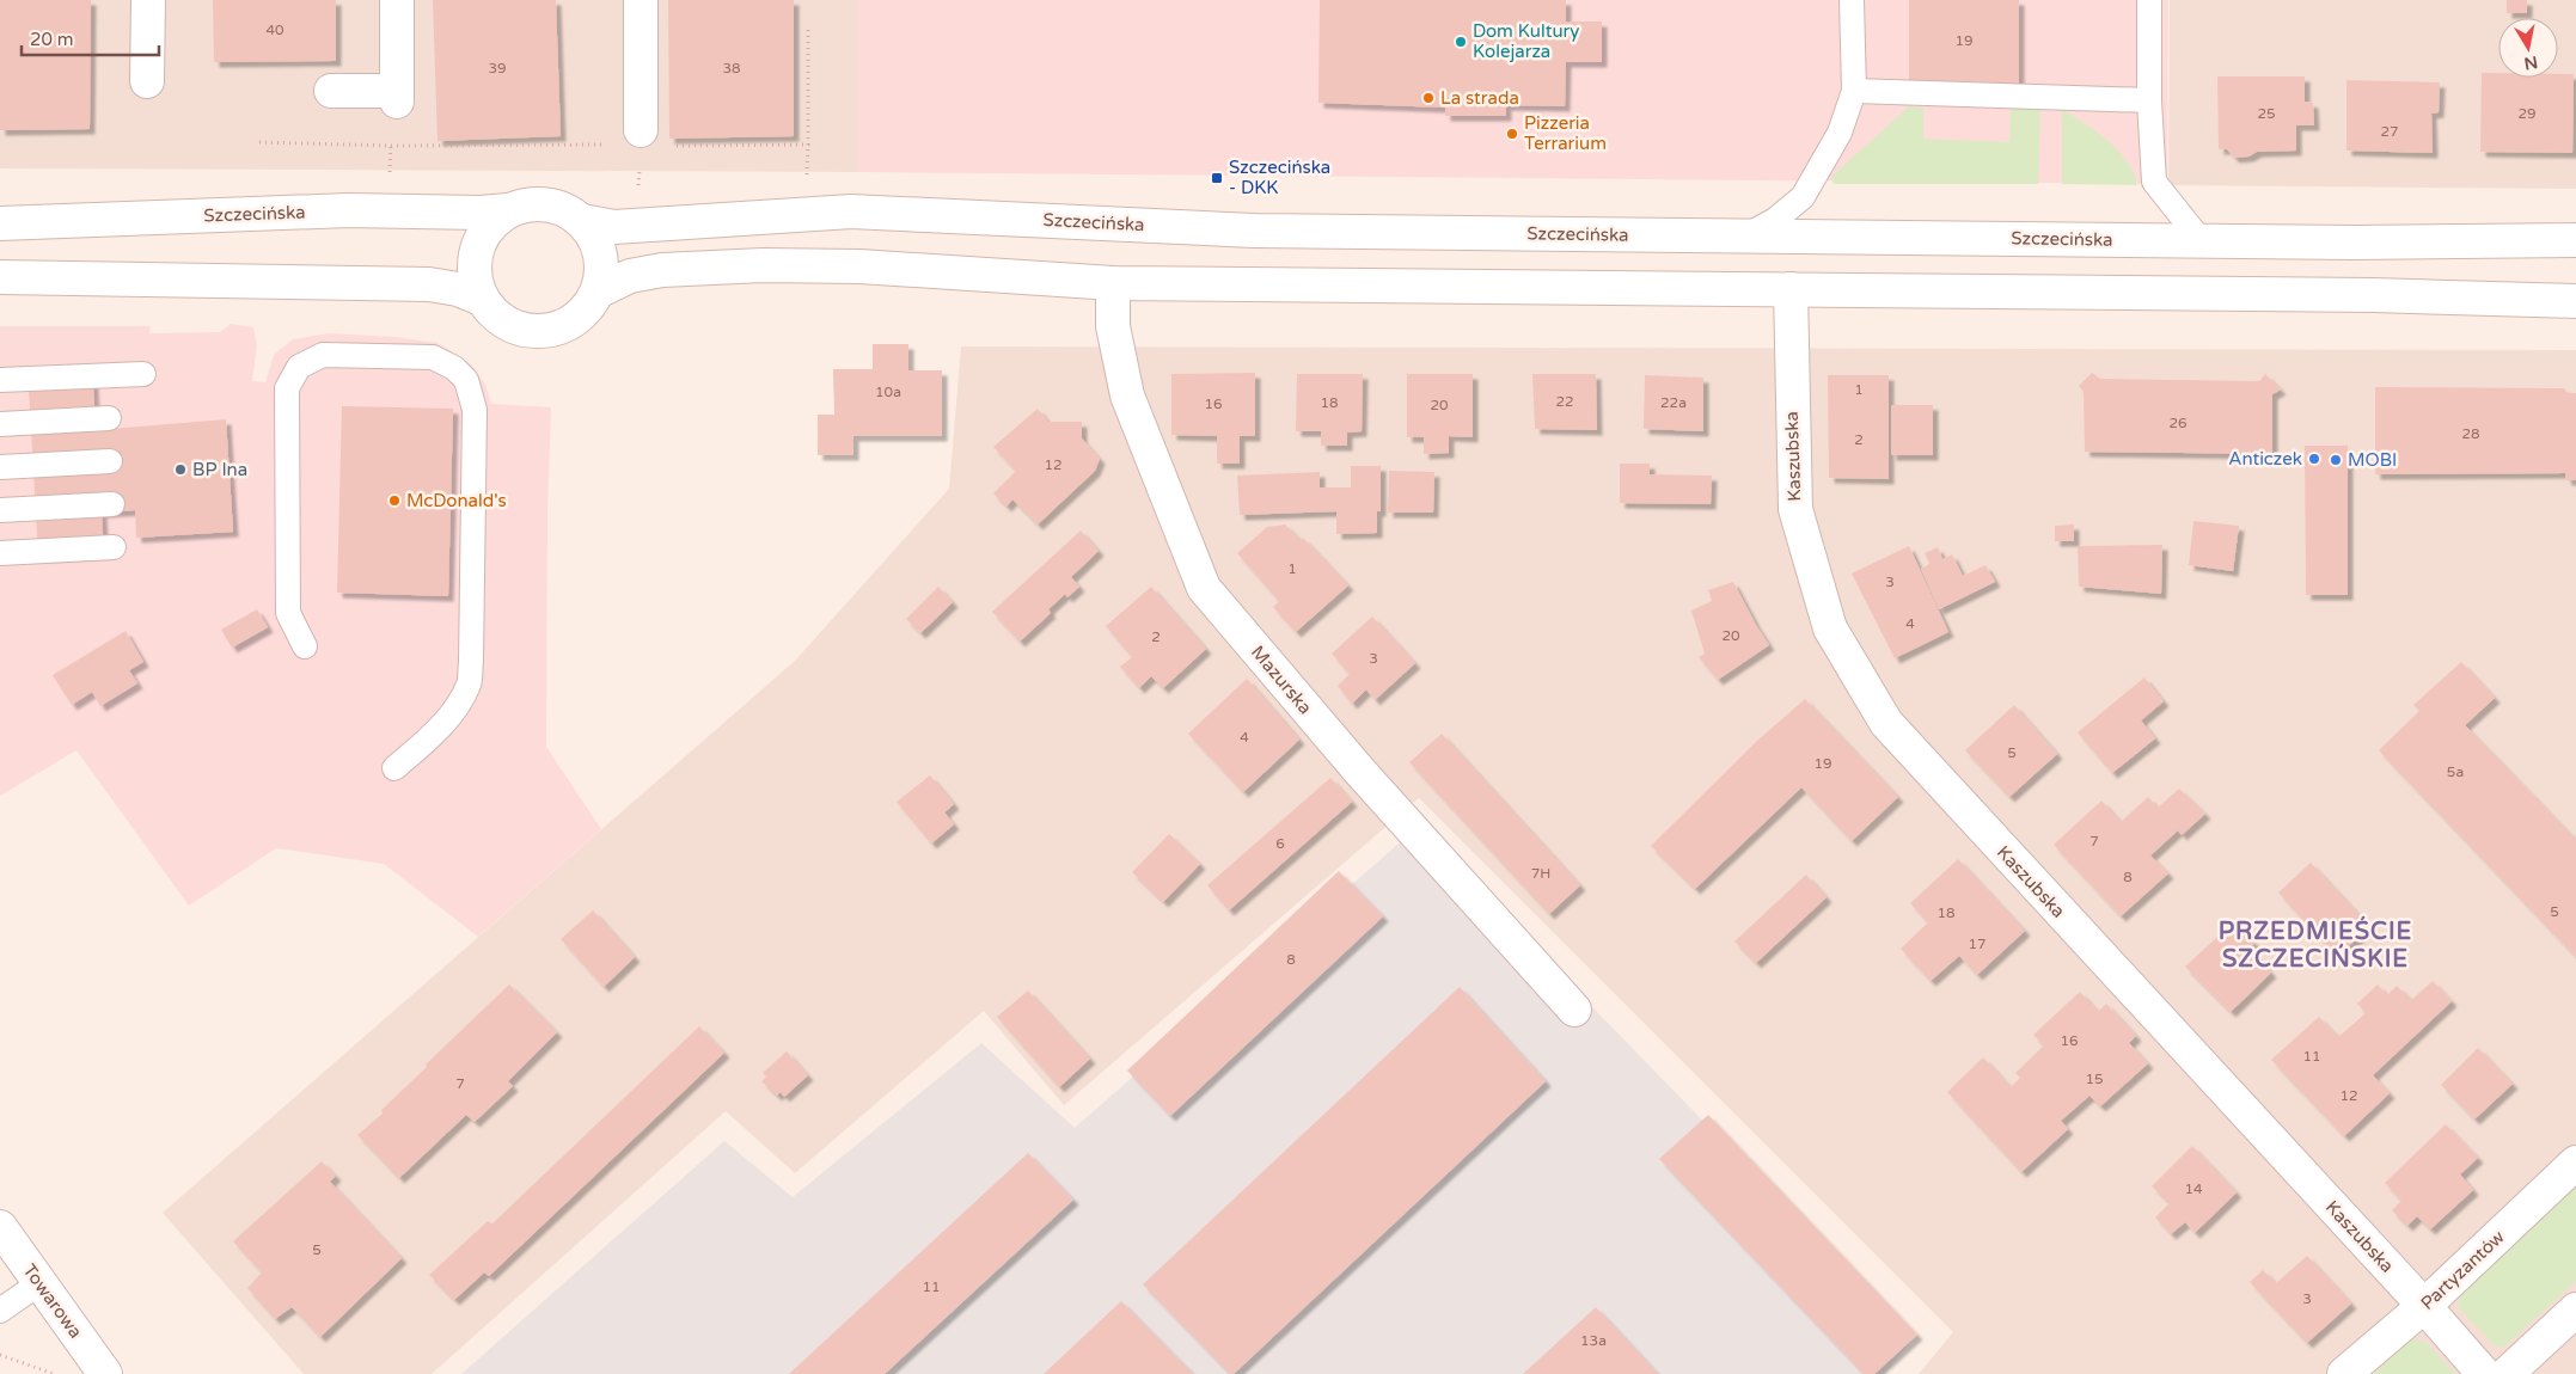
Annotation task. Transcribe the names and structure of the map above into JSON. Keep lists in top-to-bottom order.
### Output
{
  "streets": {
    "main road": [
      "Szczecińska",
      "Kaszubska",
      "Mazurska",
      "Partyzantów",
      "Towarowa"
    ]
  },
  "crossings": [
    ["Kaszubska", "Partyzantów"]
  ],
  "districts": ["PRZEDMIEŚCIE SZCZECIŃSKIE"],
  "places": {
    "other": [
      "Dom Kultury Kolejarza",
      "La strada",
      "Pizzeria Terrarium",
      "Anticzek",
      "MOBI",
      "BP Ina",
      "McDonald's"
    ],
    "transit": ["Szczecińska - DKK"]
  },
  "house_numbers": [
    "40",
    "19",
    "39",
    "38",
    "25",
    "29",
    "27",
    "1",
    "10a",
    "22",
    "18",
    "22a",
    "16",
    "20",
    "26",
    "28",
    "2",
    "12",
    "1",
    "3",
    "4",
    "20",
    "2",
    "3",
    "4",
    "5",
    "19",
    "5a",
    "7",
    "6",
    "7H",
    "8",
    "5",
    "18",
    "17",
    "8",
    "16",
    "11",
    "15",
    "7",
    "12",
    "14",
    "5",
    "11",
    "3",
    "13a"
  ],
  "scale_bar": "20 m",
  "north": "bottom"
}
